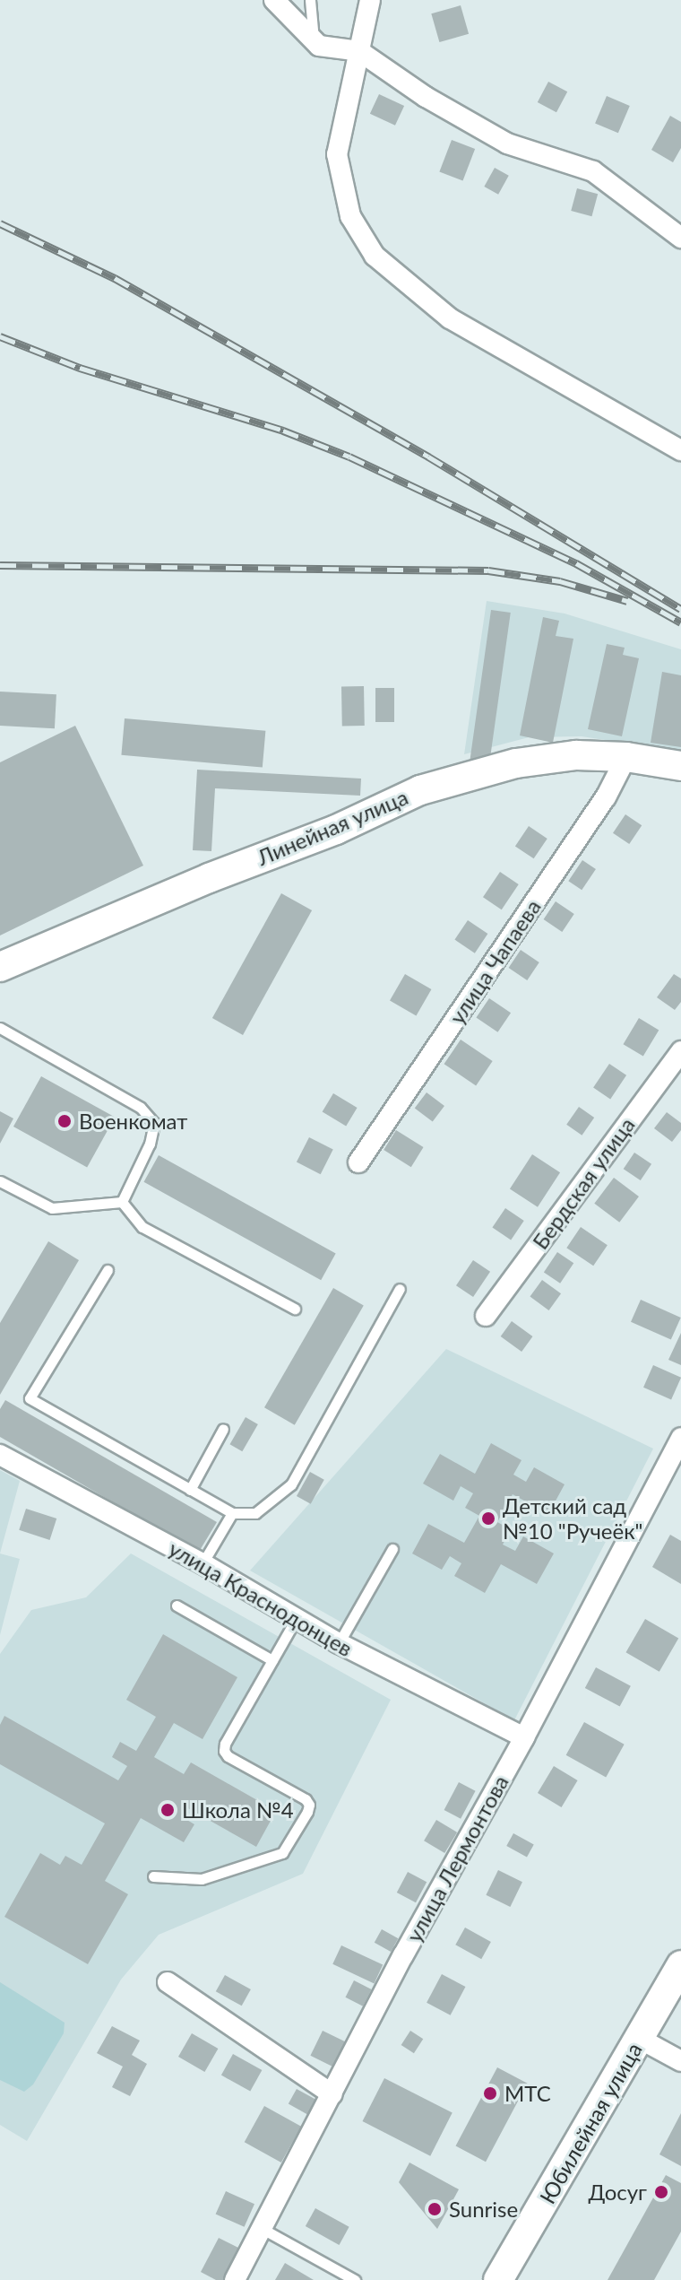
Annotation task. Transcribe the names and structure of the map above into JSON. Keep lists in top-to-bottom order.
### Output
{
  "streets": {
    "main road": ["Линейная улица", "Юбилейная улица"],
    "street": [
      "улица Чапаева",
      "Бердская улица",
      "улица Краснодонцев",
      "улица Лермонтова"
    ]
  },
  "crossings": [
    ["Линейная улица", "улица Чапаева"],
    ["улица Краснодонцев", "улица Лермонтова"]
  ],
  "places": [
    "Военкомат",
    "Детский сад №10 \"Ручеёк\"",
    "Школа №4",
    "МТС",
    "Досуг",
    "Sunrise"
  ]
}
